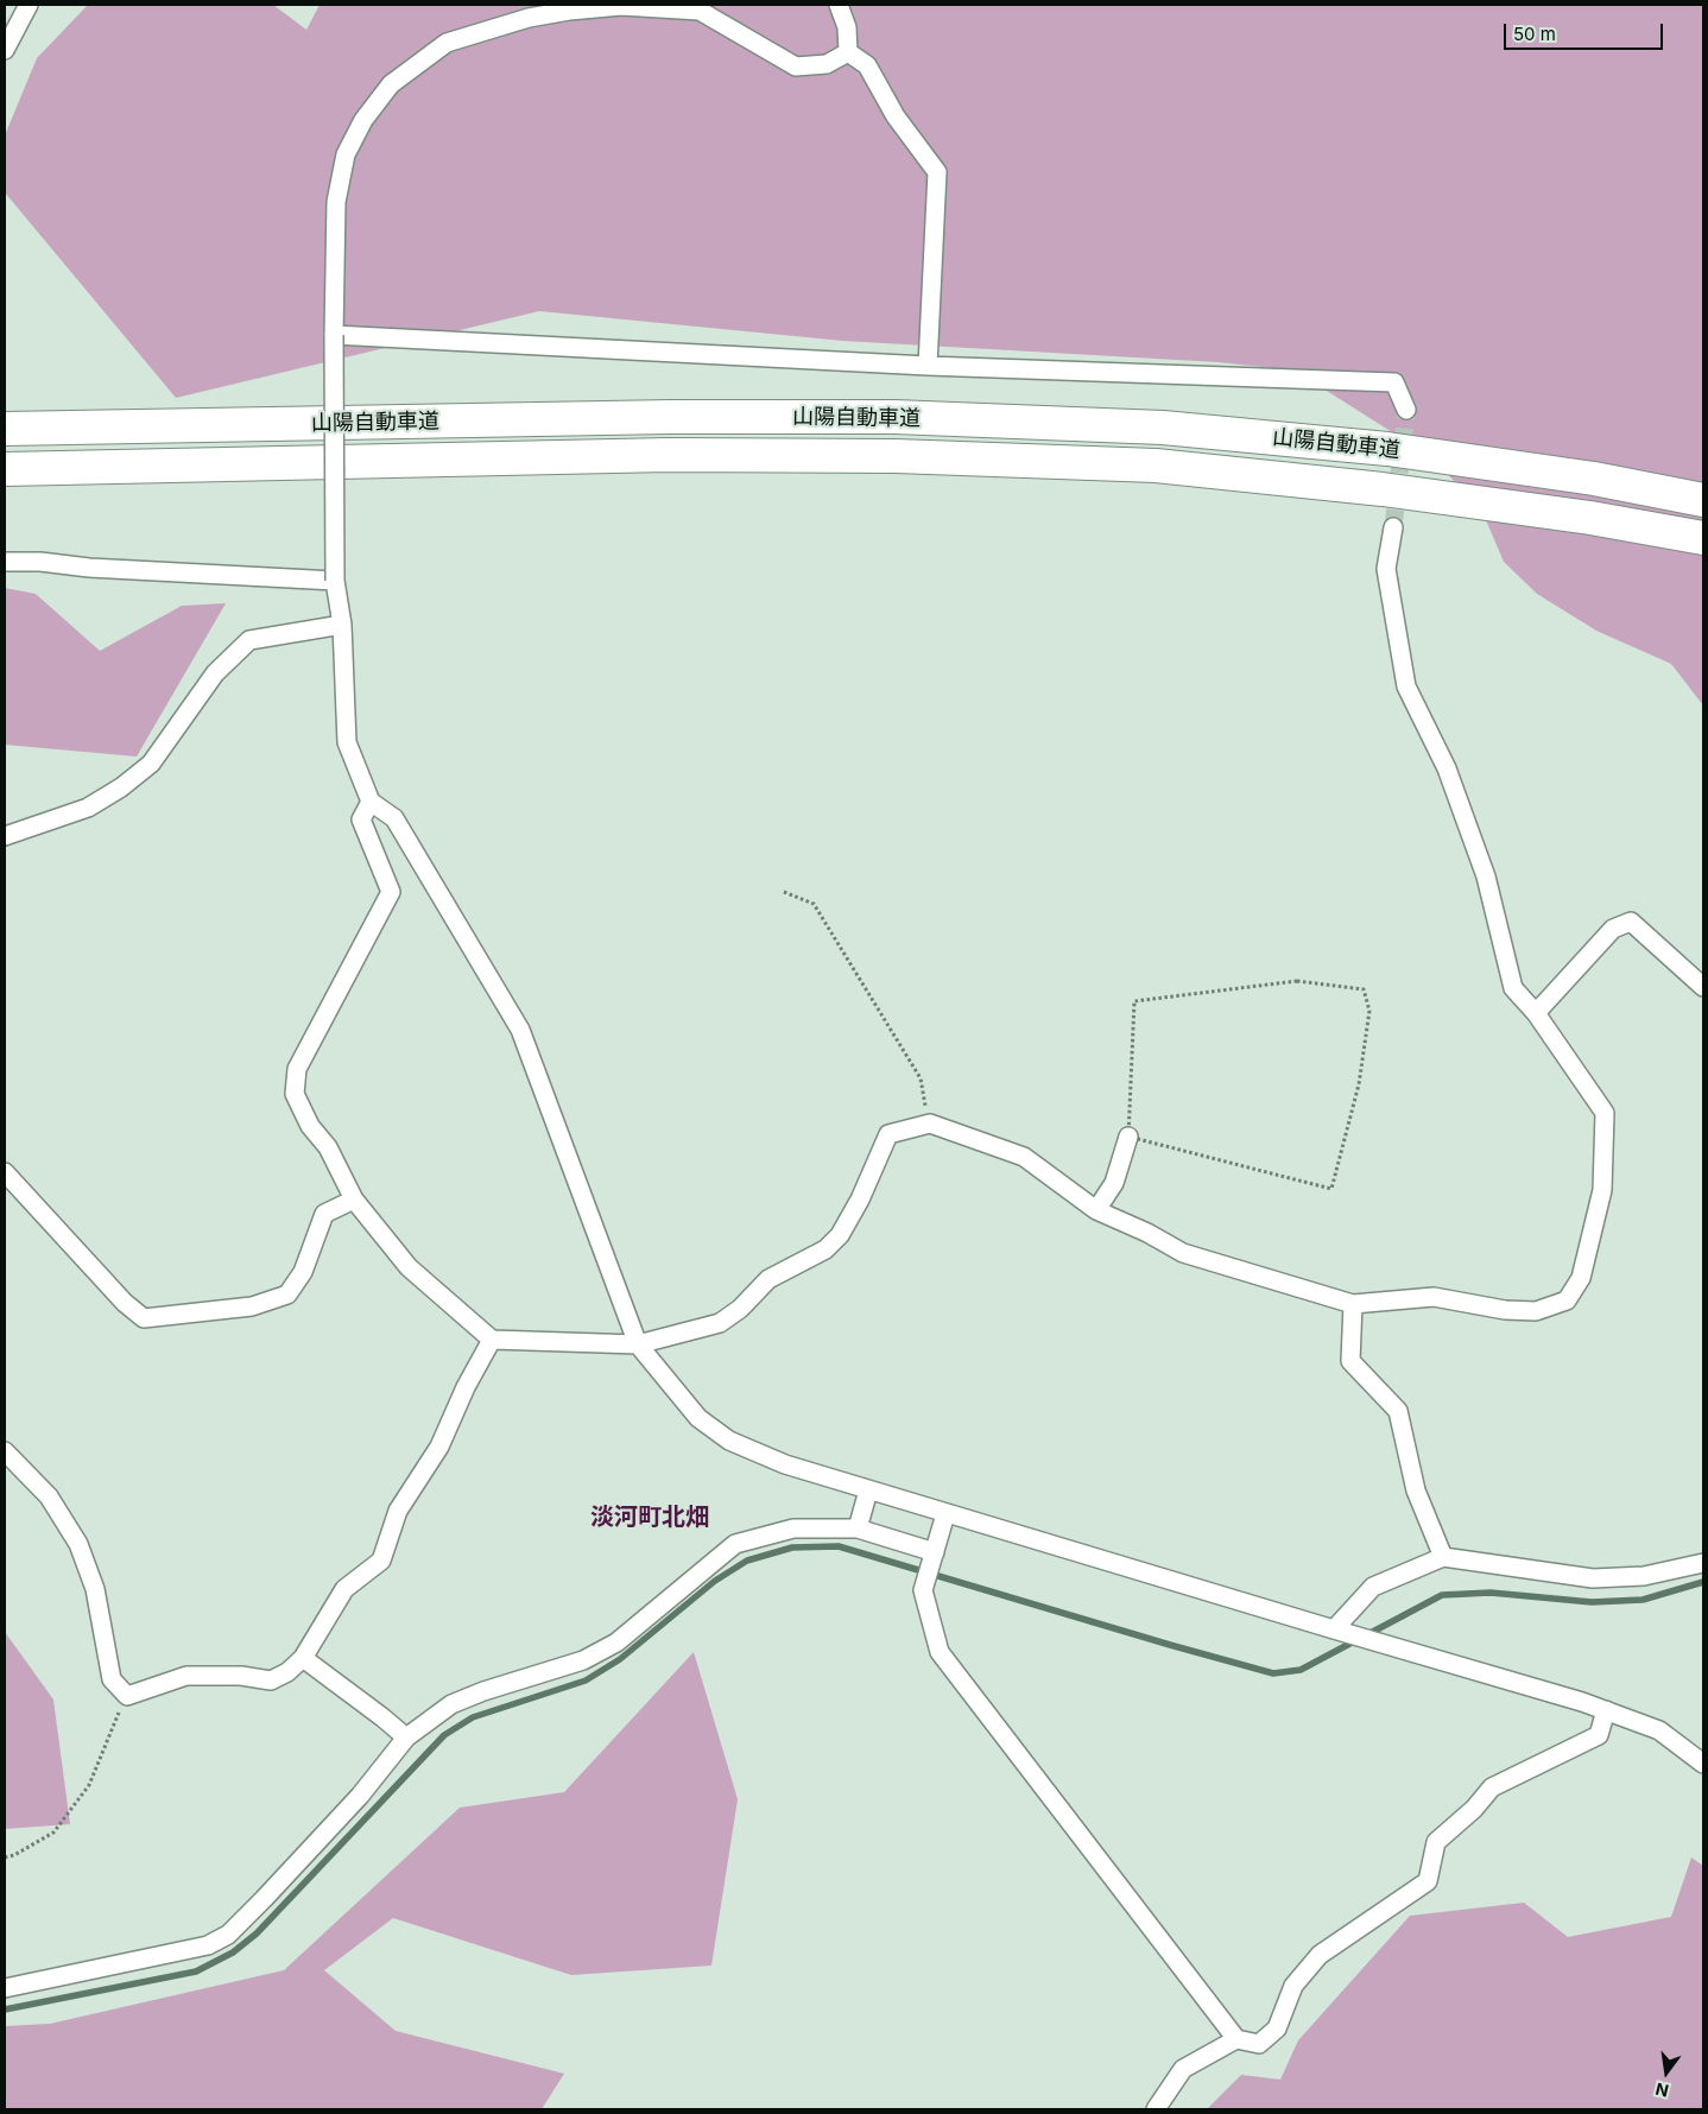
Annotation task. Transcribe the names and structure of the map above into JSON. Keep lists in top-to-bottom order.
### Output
{
  "streets": {
    "highway": ["山陽自動車道"]
  },
  "districts": ["淡河町北畑"],
  "scale_bar": "50 m",
  "north": "bottom"
}
